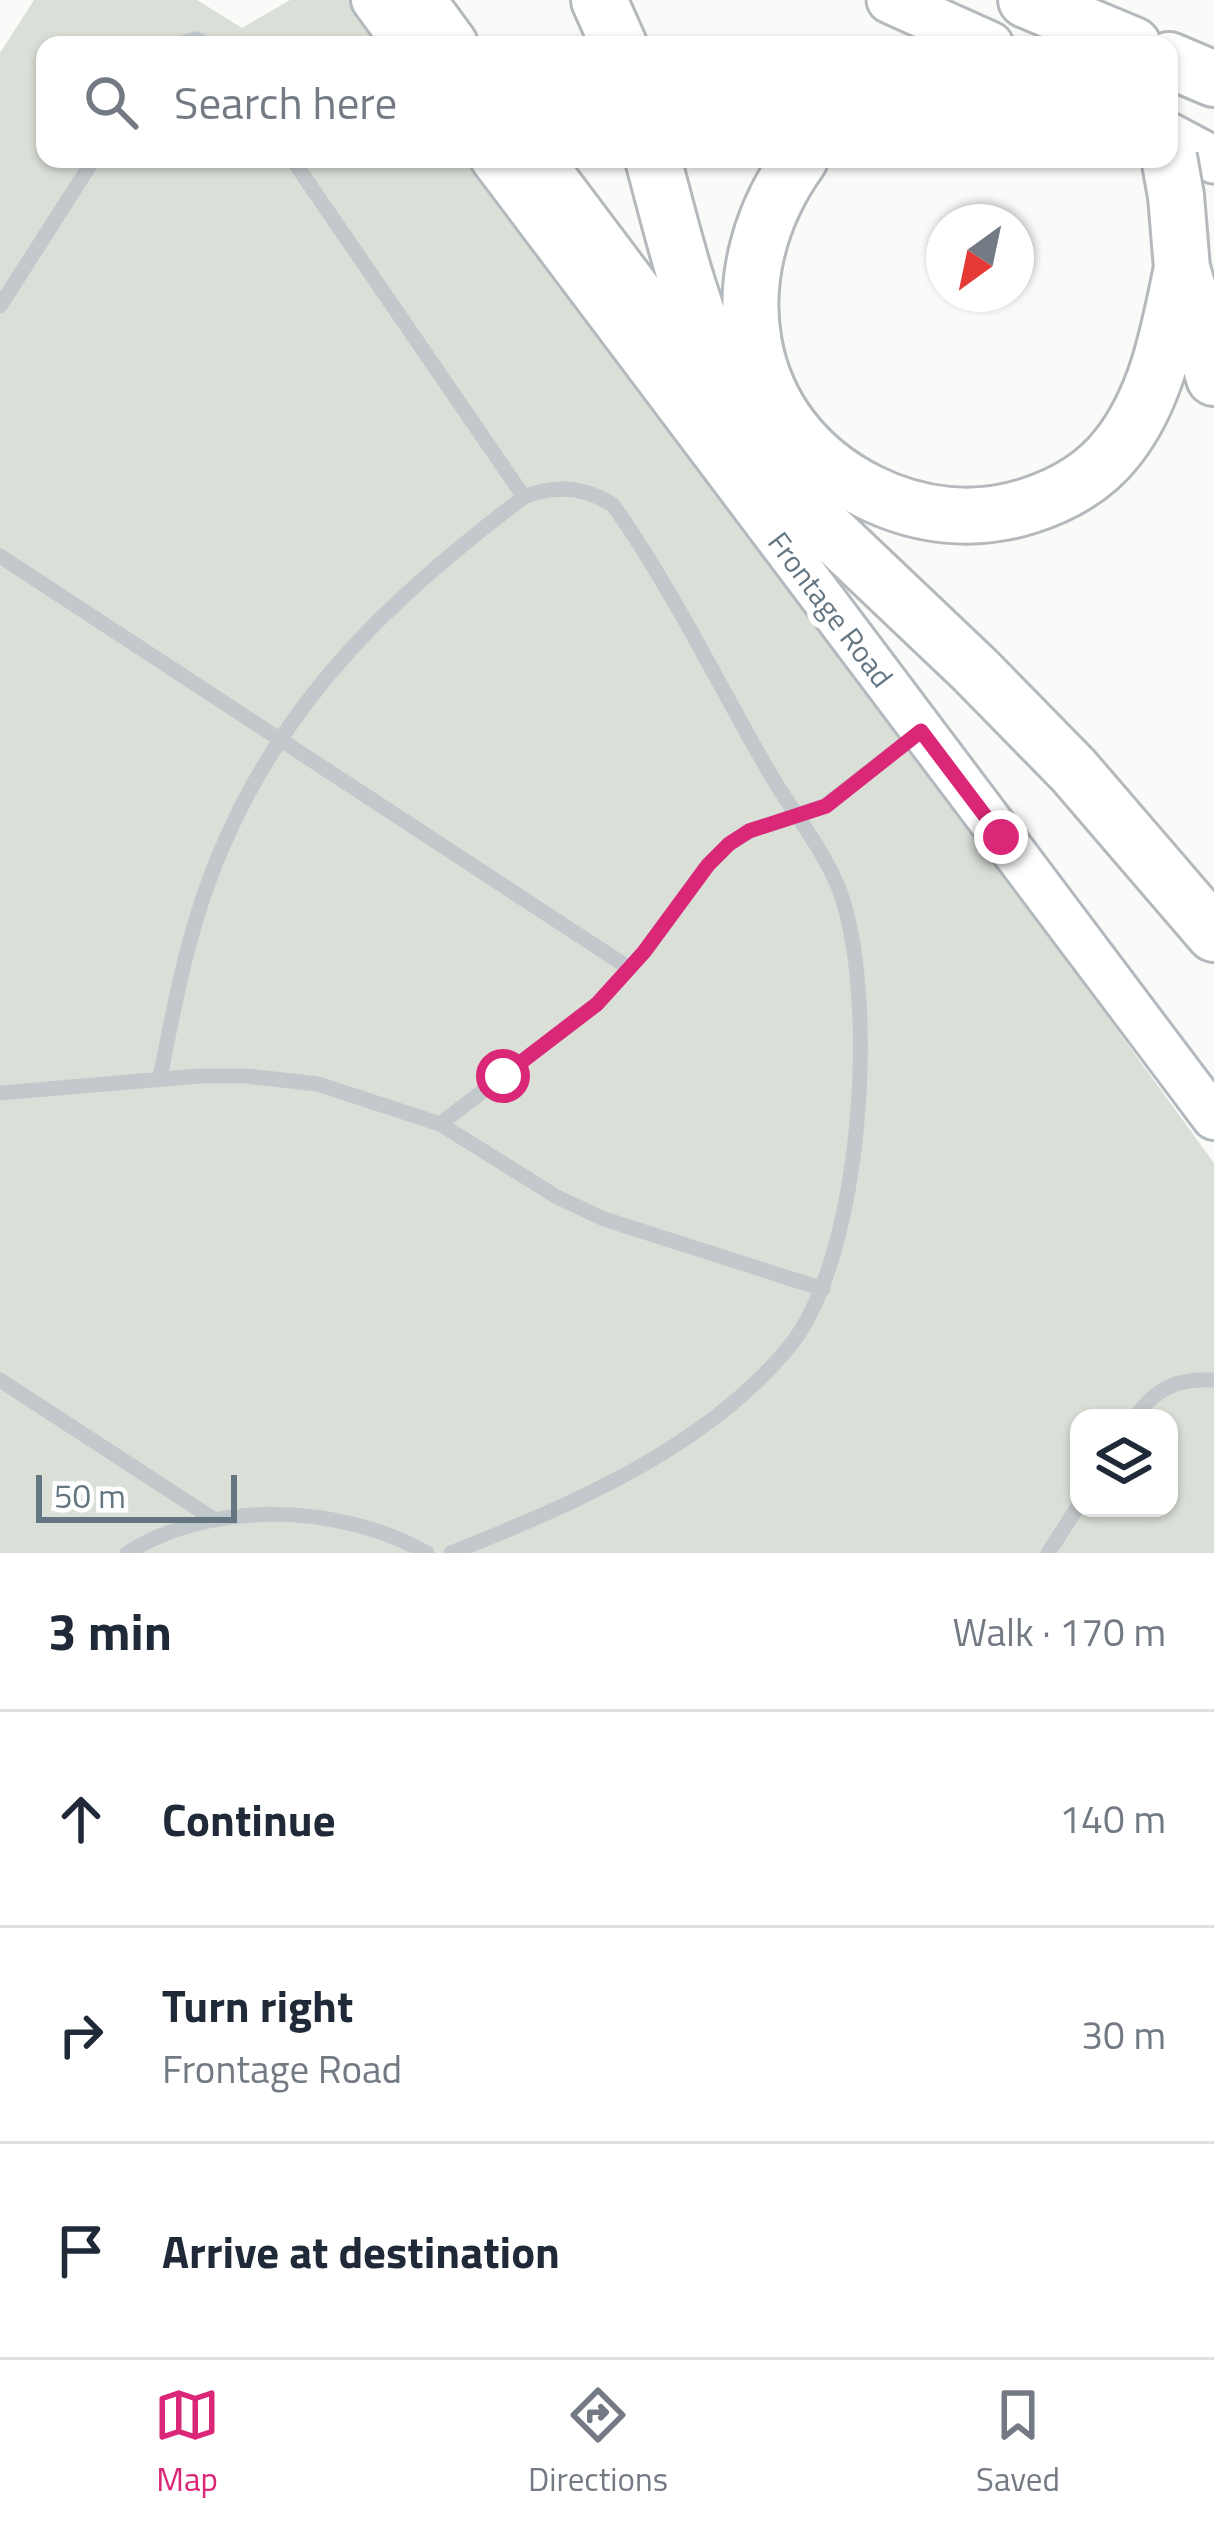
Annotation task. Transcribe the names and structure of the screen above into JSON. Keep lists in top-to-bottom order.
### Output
{
  "streets": {
    "street": ["Frontage Road"]
  },
  "scale_bar": "50 m",
  "north": "bottom left",
  "page": {
    "search": "Search here",
    "scale": "50 m",
    "heading": ["3 min", "Walk · 170 m"],
    "list": [
      ["Continue", "140 m"],
      ["Turn right", "Frontage Road", "30 m"],
      "Arrive at destination"
    ],
    "nav": ["Map", "Directions", "Saved"]
  }
}
